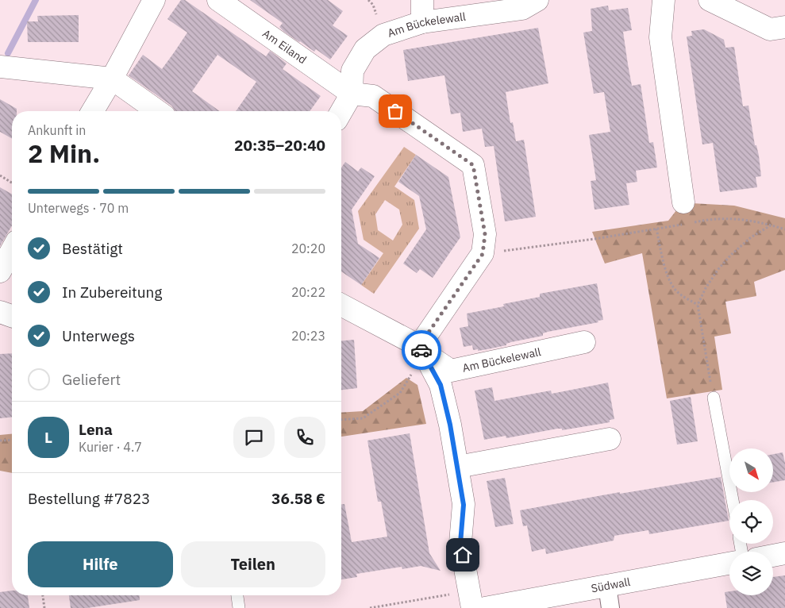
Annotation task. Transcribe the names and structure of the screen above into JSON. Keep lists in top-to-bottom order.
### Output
{
  "streets": {
    "street": ["Am Bückelewall", "Am Eiland", "Südwall"]
  },
  "crossings": [
    ["Am Bückelewall", "Am Eiland"]
  ],
  "north": "bottom right",
  "page": {
    "heading": ["2 Min.", "Ankunft in", "20:35–20:40"],
    "panel": [
      "Lena",
      "Kurier · 4.7",
      "Bestellung #7823",
      "36.58 €"
    ],
    "bar": "Unterwegs · 70 m",
    "list": [
      ["Bestätigt", "20:20"],
      ["In Zubereitung", "20:22"],
      ["Unterwegs", "20:23"],
      "Geliefert"
    ],
    "round": "L",
    "buttons": ["Hilfe", "Teilen"]
  }
}
